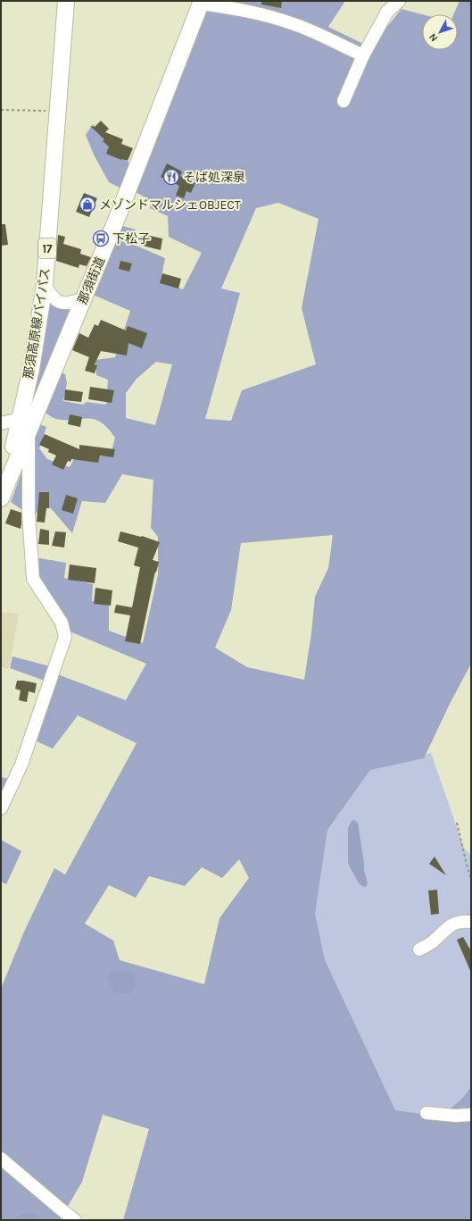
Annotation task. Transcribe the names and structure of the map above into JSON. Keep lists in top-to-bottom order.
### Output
{
  "streets": {
    "main road": ["17", "那須街道", "那須高原線バイパス"]
  },
  "crossings": [
    ["那須街道", "那須高原線バイパス"]
  ],
  "places": {
    "restaurant": ["そば処深泉"],
    "shop": ["メゾンドマルシェOBJECT"],
    "bus stop": ["下松子"]
  },
  "north": "bottom left"
}
